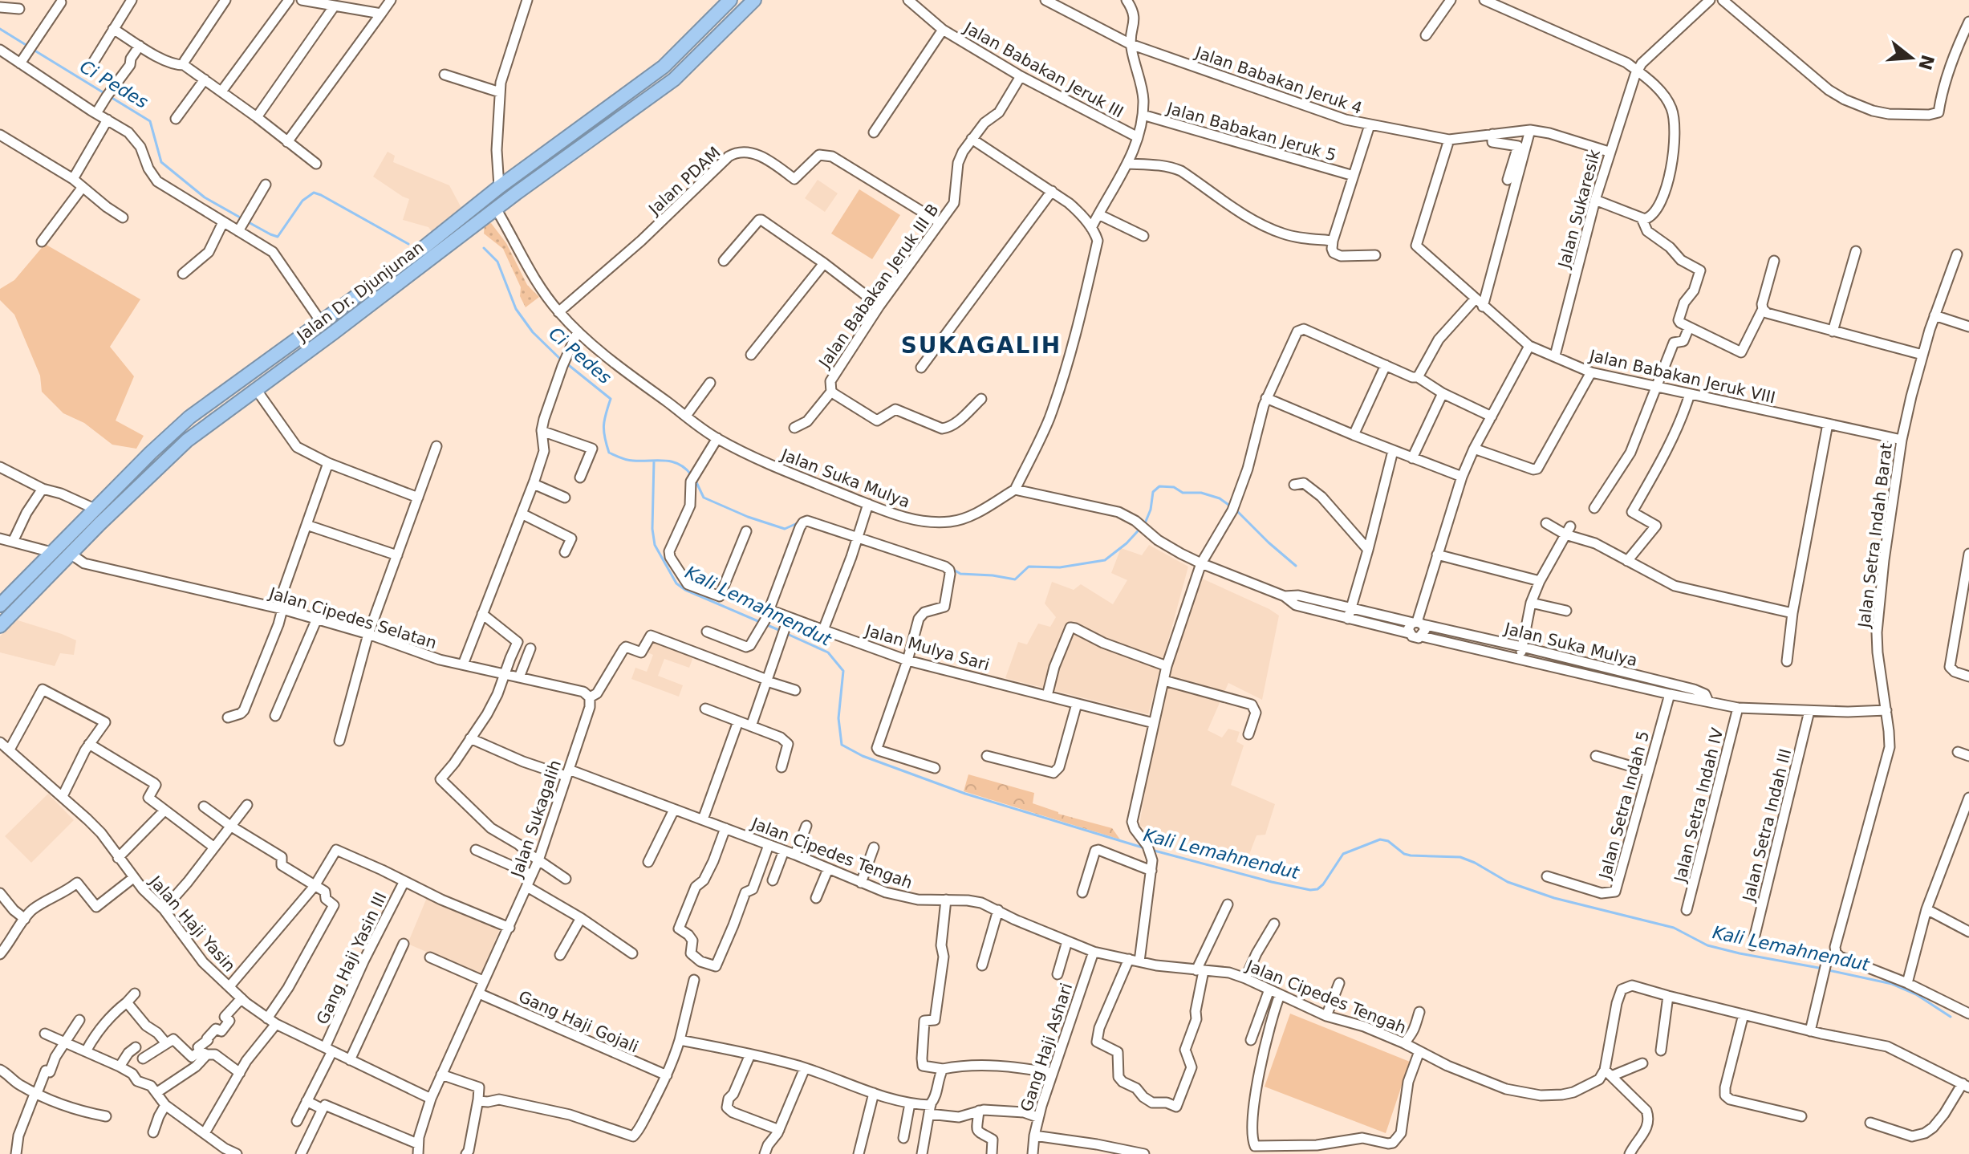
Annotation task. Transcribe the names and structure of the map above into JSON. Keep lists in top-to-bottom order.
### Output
{
  "streets": {
    "highway": ["Jalan Dr. Djunjunan"],
    "street": [
      "Jalan Babakan Jeruk III",
      "Jalan Babakan Jeruk 4",
      "Jalan Babakan Jeruk 5",
      "Jalan PDAM",
      "Jalan Sukaresik",
      "Jalan Babakan Jeruk III B",
      "Jalan Babakan Jeruk VIII",
      "Jalan Suka Mulya",
      "Jalan Setra Indah Barat",
      "Jalan Cipedes Selatan",
      "Jalan Mulya Sari",
      "Jalan Setra Indah 5",
      "Jalan Setra Indah IV",
      "Jalan Sukagalih",
      "Jalan Setra Indah III",
      "Jalan Cipedes Tengah",
      "Jalan Haji Yasin",
      "Gang Haji Yasin III",
      "Gang Haji Gojali",
      "Gang Haji Ashari"
    ]
  },
  "crossings": [
    ["Jalan Babakan Jeruk III", "Jalan Babakan Jeruk III B"],
    ["Jalan Babakan Jeruk 4", "Jalan Sukaresik"],
    ["Jalan Babakan Jeruk 4", "Jalan Babakan Jeruk VIII"],
    ["Jalan PDAM", "Jalan Babakan Jeruk III B"],
    ["Jalan PDAM", "Jalan Suka Mulya"],
    ["Jalan Sukaresik", "Jalan Babakan Jeruk VIII"],
    ["Jalan Dr. Djunjunan", "Jalan Suka Mulya"],
    ["Jalan Dr. Djunjunan", "Jalan Cipedes Selatan"],
    ["Jalan Babakan Jeruk VIII", "Jalan Setra Indah Barat"],
    ["Jalan Suka Mulya", "Jalan Setra Indah Barat"],
    ["Jalan Suka Mulya", "Jalan Setra Indah 5"],
    ["Jalan Suka Mulya", "Jalan Setra Indah IV"],
    ["Jalan Suka Mulya", "Jalan Setra Indah III"],
    ["Jalan Cipedes Selatan", "Jalan Sukagalih"],
    ["Jalan Sukagalih", "Jalan Cipedes Tengah"],
    ["Jalan Sukagalih", "Jalan Haji Yasin"],
    ["Jalan Sukagalih", "Gang Haji Gojali"],
    ["Jalan Cipedes Tengah", "Gang Haji Ashari"],
    ["Jalan Haji Yasin", "Gang Haji Yasin III"]
  ],
  "districts": ["SUKAGALIH"],
  "water": ["Ci Pedes", "Kali Lemahnendut"],
  "north": "right"
}
